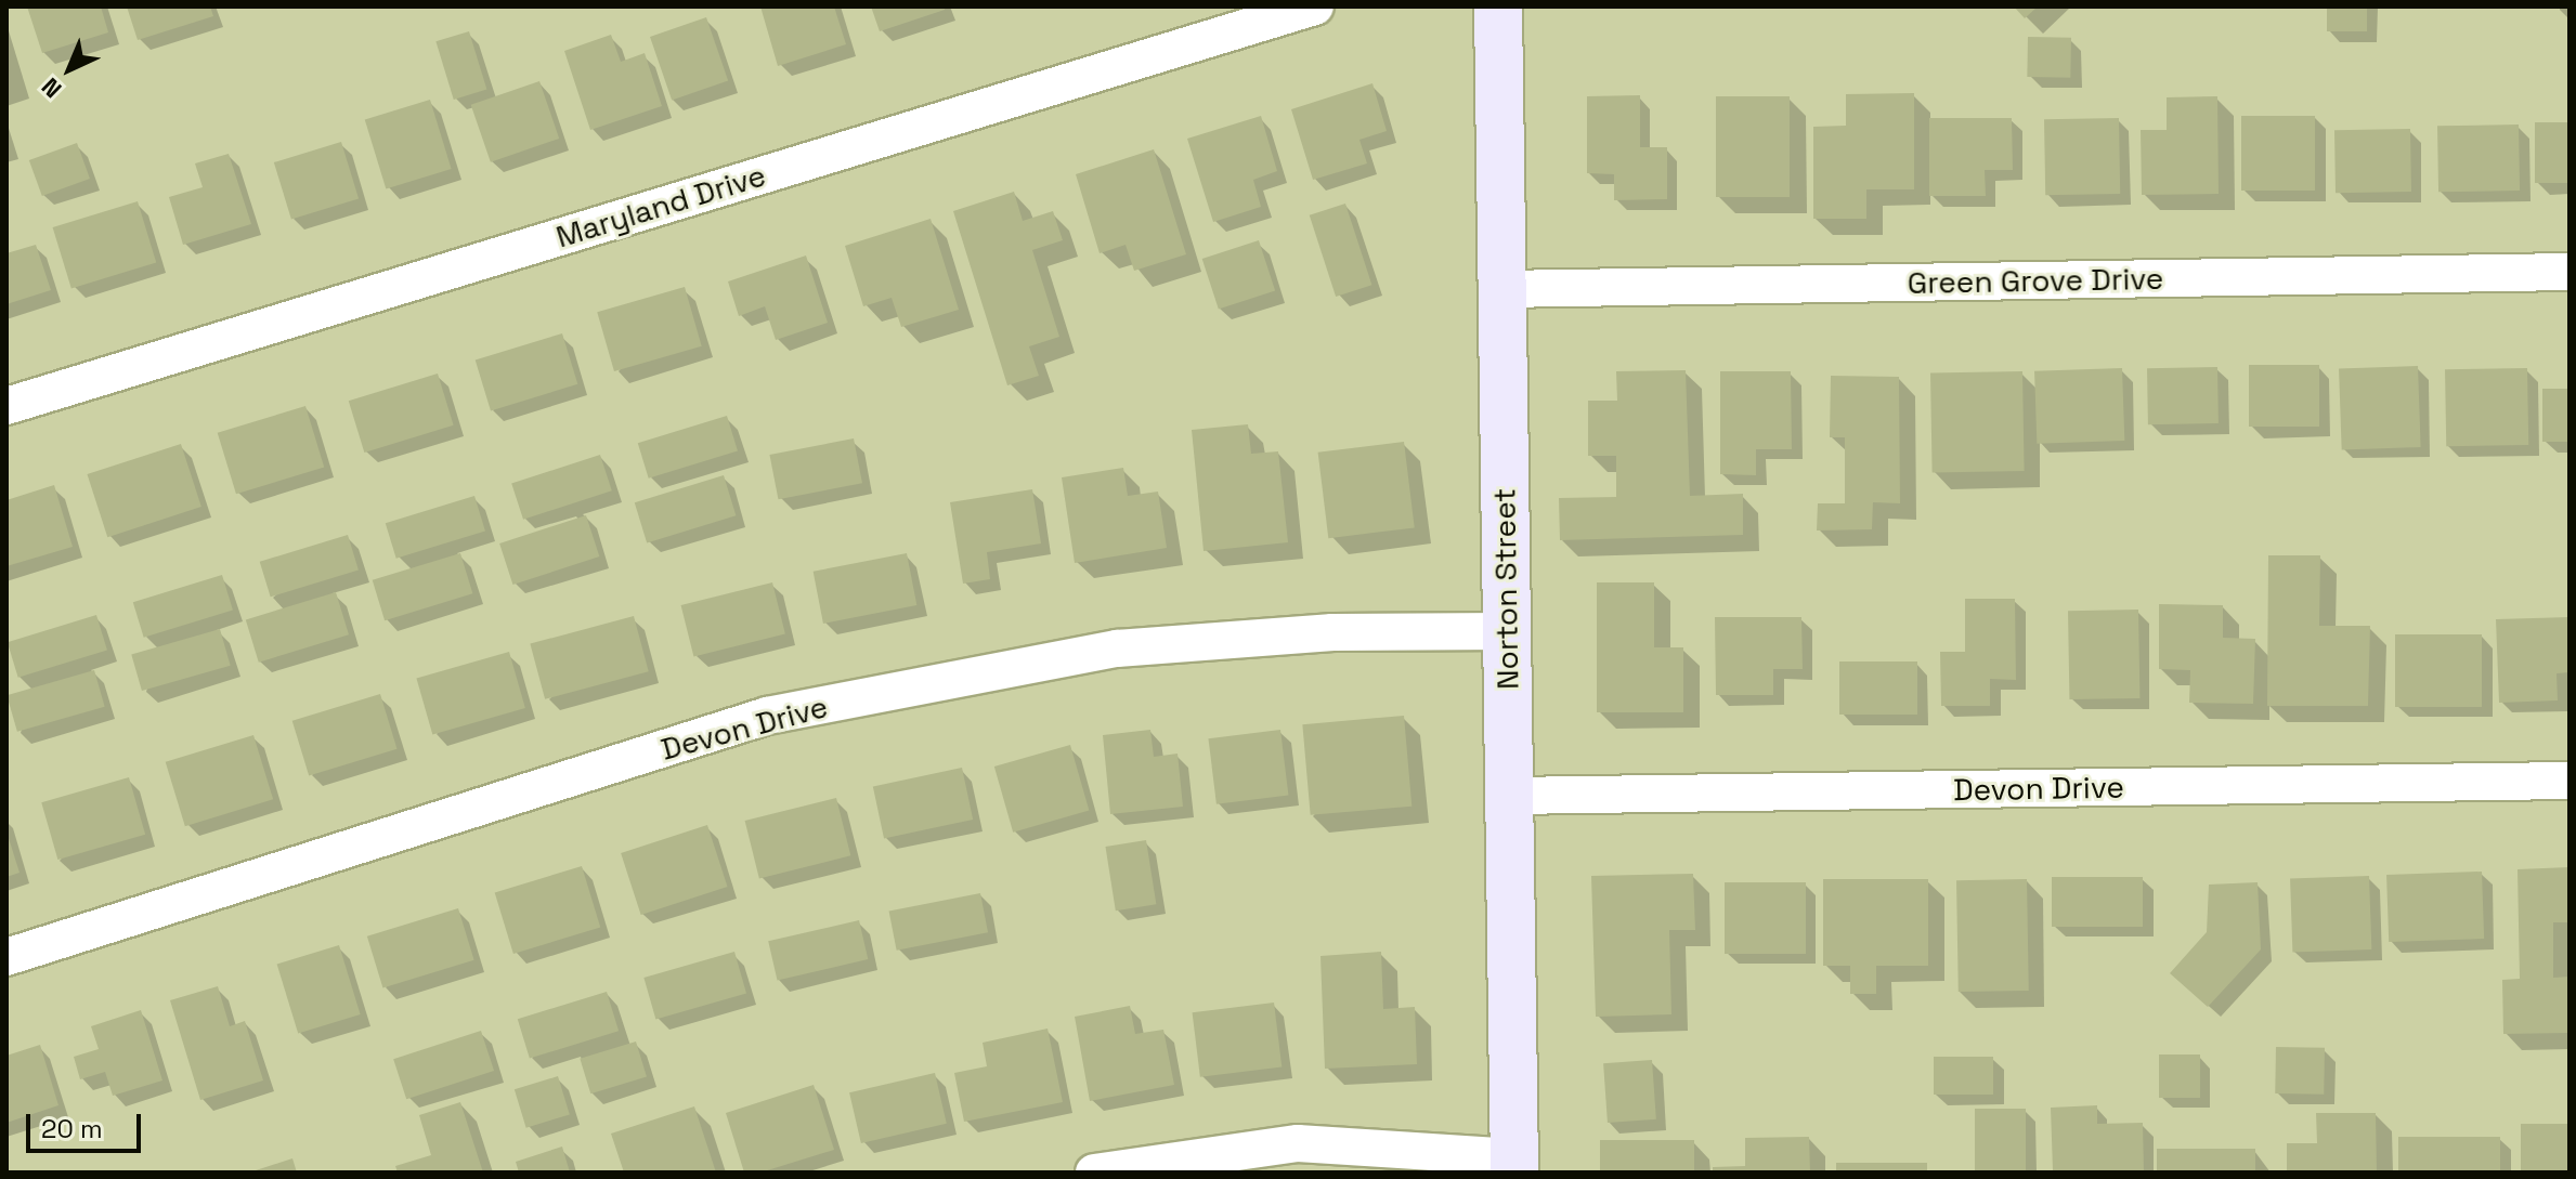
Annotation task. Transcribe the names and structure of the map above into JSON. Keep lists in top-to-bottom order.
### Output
{
  "streets": {
    "street": [
      "Maryland Drive",
      "Green Grove Drive",
      "Norton Street",
      "Devon Drive"
    ]
  },
  "crossings": [
    ["Green Grove Drive", "Norton Street"],
    ["Norton Street", "Devon Drive"]
  ],
  "scale_bar": "20 m",
  "north": "bottom left"
}
